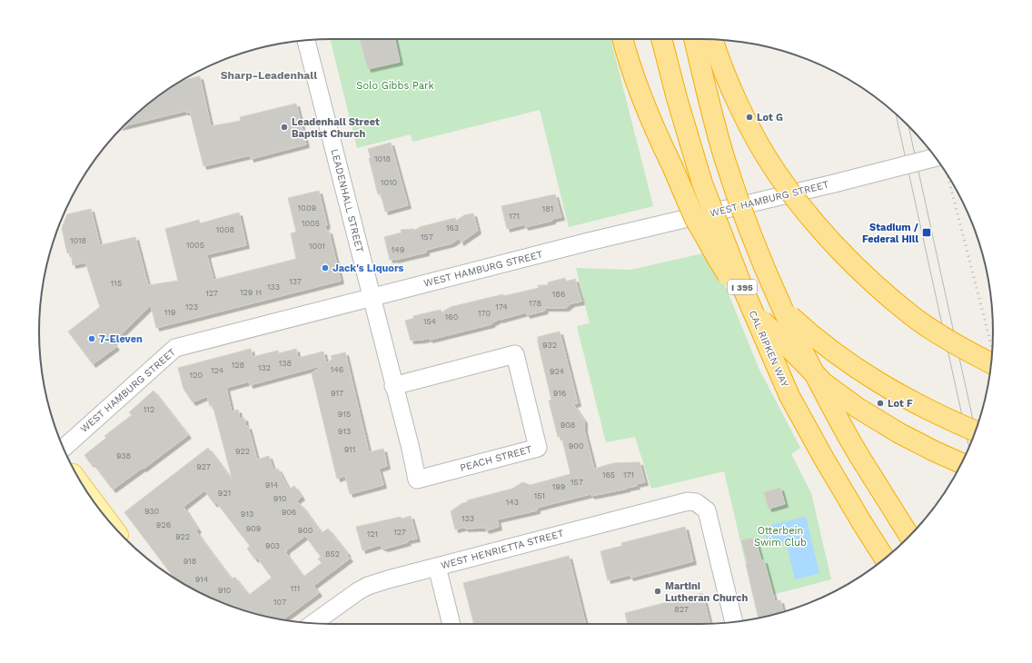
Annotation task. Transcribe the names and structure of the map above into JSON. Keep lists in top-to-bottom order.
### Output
{
  "streets": {
    "highway": ["I 395", "CAL RIPKEN WAY"],
    "street": [
      "WEST HAMBURG STREET",
      "LEADENHALL STREET",
      "PEACH STREET",
      "WEST HENRIETTA STREET"
    ]
  },
  "crossings": [
    ["WEST HAMBURG STREET", "LEADENHALL STREET"],
    ["LEADENHALL STREET", "PEACH STREET"]
  ],
  "districts": ["Sharp-Leadenhall"],
  "parks": ["Solo Gibbs Park", "Otterbein Swim Club"],
  "places": {
    "other": [
      "Lot G",
      "Leadenhall Street Baptist Church",
      "Jack's Liquors",
      "7-Eleven",
      "Lot F",
      "Martini Lutheran Church"
    ],
    "transit": ["Stadium / Federal Hill"]
  },
  "house_numbers": [
    "1018",
    "1010",
    "1009",
    "181",
    "171",
    "1005",
    "163",
    "1008",
    "157",
    "1018",
    "1005",
    "1001",
    "149",
    "137",
    "115",
    "133",
    "129 H",
    "127",
    "186",
    "178",
    "123",
    "174",
    "119",
    "170",
    "160",
    "154",
    "932",
    "138",
    "128",
    "132",
    "146",
    "124",
    "924",
    "120",
    "917",
    "916",
    "112",
    "915",
    "908",
    "913",
    "900",
    "911",
    "922",
    "938",
    "927",
    "165",
    "171",
    "157",
    "914",
    "199",
    "921",
    "151",
    "910",
    "143",
    "930",
    "906",
    "913",
    "133",
    "926",
    "909",
    "900",
    "127",
    "121",
    "922",
    "903",
    "852",
    "918",
    "914",
    "111",
    "910",
    "107",
    "827"
  ]
}
